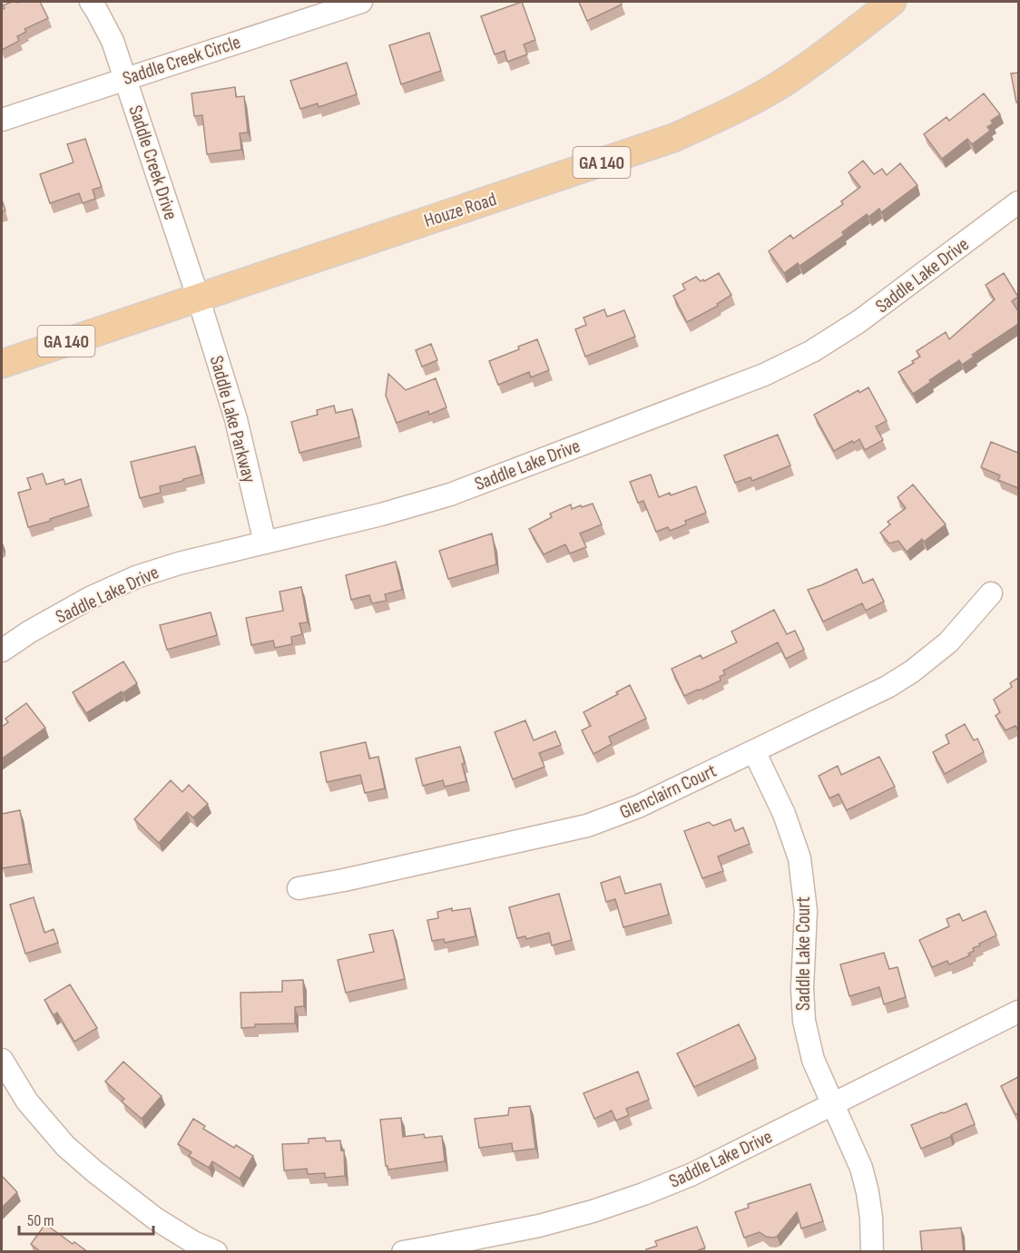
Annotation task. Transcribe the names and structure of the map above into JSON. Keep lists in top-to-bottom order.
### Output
{
  "streets": {
    "main road": ["GA 140", "Houze Road"],
    "street": [
      "Saddle Creek Circle",
      "Saddle Creek Drive",
      "Saddle Lake Drive",
      "Saddle Lake Parkway",
      "Glenclairn Court",
      "Saddle Lake Court"
    ]
  },
  "crossings": [
    ["Saddle Creek Circle", "Saddle Creek Drive"],
    ["Saddle Creek Drive", "Houze Road"],
    ["Saddle Creek Drive", "Saddle Lake Parkway"],
    ["Houze Road", "Saddle Lake Parkway"],
    ["Saddle Lake Drive", "Saddle Lake Parkway"],
    ["Saddle Lake Drive", "Saddle Lake Court"],
    ["Glenclairn Court", "Saddle Lake Court"]
  ],
  "scale_bar": "50 m"
}
